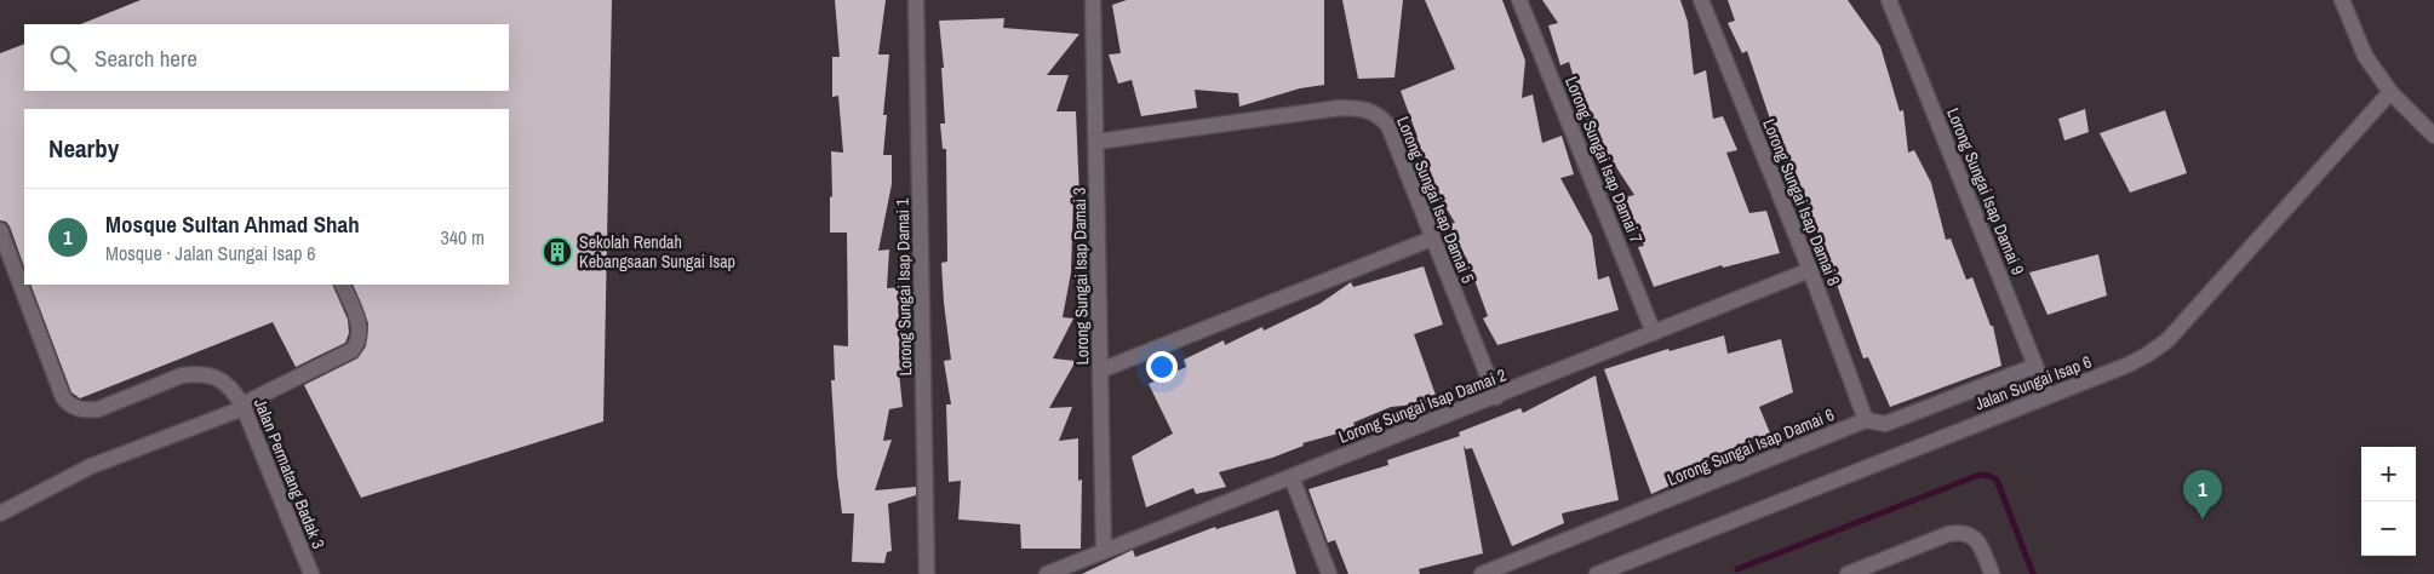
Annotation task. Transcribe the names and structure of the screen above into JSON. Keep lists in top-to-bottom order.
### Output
{
  "streets": {
    "street": [
      "Lorong Sungai Isap Damai 7",
      "Lorong Sungai Isap Damai 9",
      "Lorong Sungai Isap Damai 5",
      "Lorong Sungai Isap Damai 8",
      "Lorong Sungai Isap Damai 3",
      "Lorong Sungai Isap Damai 1",
      "Jalan Sungai Isap 6",
      "Lorong Sungai Isap Damai 2",
      "Lorong Sungai Isap Damai 6",
      "Jalan Permatang Badak 3"
    ]
  },
  "crossings": [
    ["Lorong Sungai Isap Damai 7", "Lorong Sungai Isap Damai 2"],
    ["Lorong Sungai Isap Damai 9", "Jalan Sungai Isap 6"],
    ["Lorong Sungai Isap Damai 9", "Lorong Sungai Isap Damai 6"],
    ["Lorong Sungai Isap Damai 5", "Lorong Sungai Isap Damai 3"],
    ["Lorong Sungai Isap Damai 5", "Lorong Sungai Isap Damai 2"],
    ["Lorong Sungai Isap Damai 8", "Lorong Sungai Isap Damai 2"],
    ["Lorong Sungai Isap Damai 8", "Lorong Sungai Isap Damai 6"],
    ["Lorong Sungai Isap Damai 3", "Lorong Sungai Isap Damai 2"]
  ],
  "places": {
    "building": ["Sekolah Rendah Kebangsaan Sungai Isap"]
  },
  "page": {
    "search": "Search here",
    "heading": "Nearby",
    "list": [
      {
        "mark": "1",
        "name": "Mosque Sultan Ahmad Shah",
        "note": "Mosque · Jalan Sungai Isap 6",
        "value": "340 m"
      }
    ],
    "map_buttons": ["+", "−"],
    "pins": "1"
  }
}
